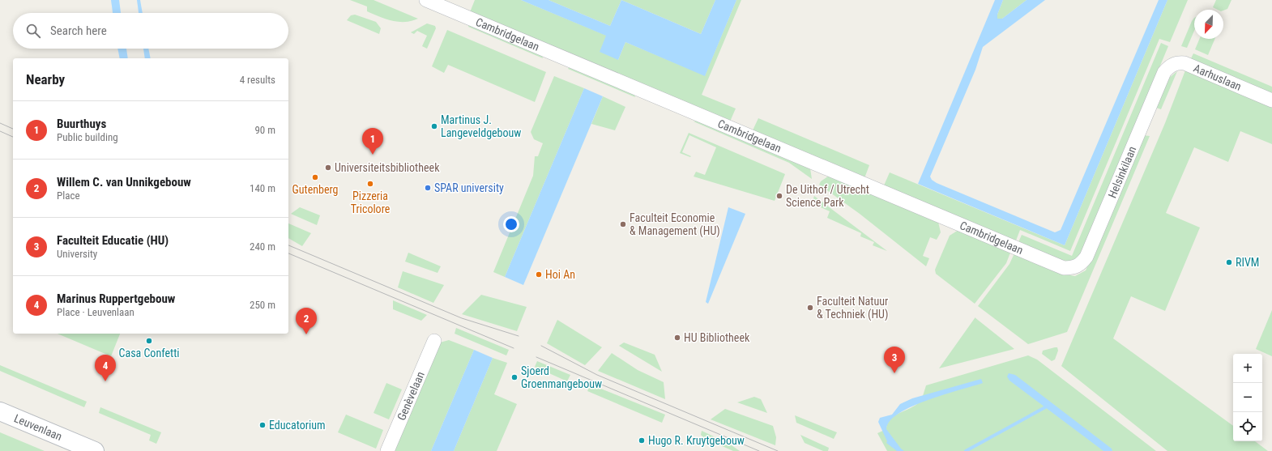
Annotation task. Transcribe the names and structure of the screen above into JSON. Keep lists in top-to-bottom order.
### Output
{
  "streets": {
    "main road": ["Leuvenlaan"],
    "street": [
      "Cambridgelaan",
      "Aarhuslaan",
      "Helsinkilaan",
      "Genèvelaan"
    ]
  },
  "crossings": [
    ["Cambridgelaan", "Helsinkilaan"],
    ["Aarhuslaan", "Helsinkilaan"]
  ],
  "places": [
    "Martinus J. Langeveldgebouw",
    "Universiteitsbibliotheek",
    "Gutenberg",
    "Pizzeria Tricolore",
    "SPAR university",
    "De Uithof / Utrecht Science Park",
    "Faculteit Economie & Management (HU)",
    "RIVM",
    "Hoi An",
    "Faculteit Natuur & Techniek (HU)",
    "HU Bibliotheek",
    "Casa Confetti",
    "Sjoerd Groenmangebouw",
    "Educatorium",
    "Hugo R. Kruytgebouw"
  ],
  "north": "bottom left",
  "page": {
    "search": "Search here",
    "heading": ["Nearby", "4 results"],
    "list": [
      {
        "mark": "1",
        "name": "Buurthuys",
        "note": "Public building",
        "value": "90 m"
      },
      {
        "mark": "2",
        "name": "Willem C. van Unnikgebouw",
        "note": "Place",
        "value": "140 m"
      },
      {
        "mark": "3",
        "name": "Faculteit Educatie (HU)",
        "note": "University",
        "value": "240 m"
      },
      {
        "mark": "4",
        "name": "Marinus Ruppertgebouw",
        "note": "Place · Leuvenlaan",
        "value": "250 m"
      }
    ],
    "pins": [
      "1",
      "2",
      "3",
      "4"
    ],
    "map_buttons": ["+", "−"]
  }
}
